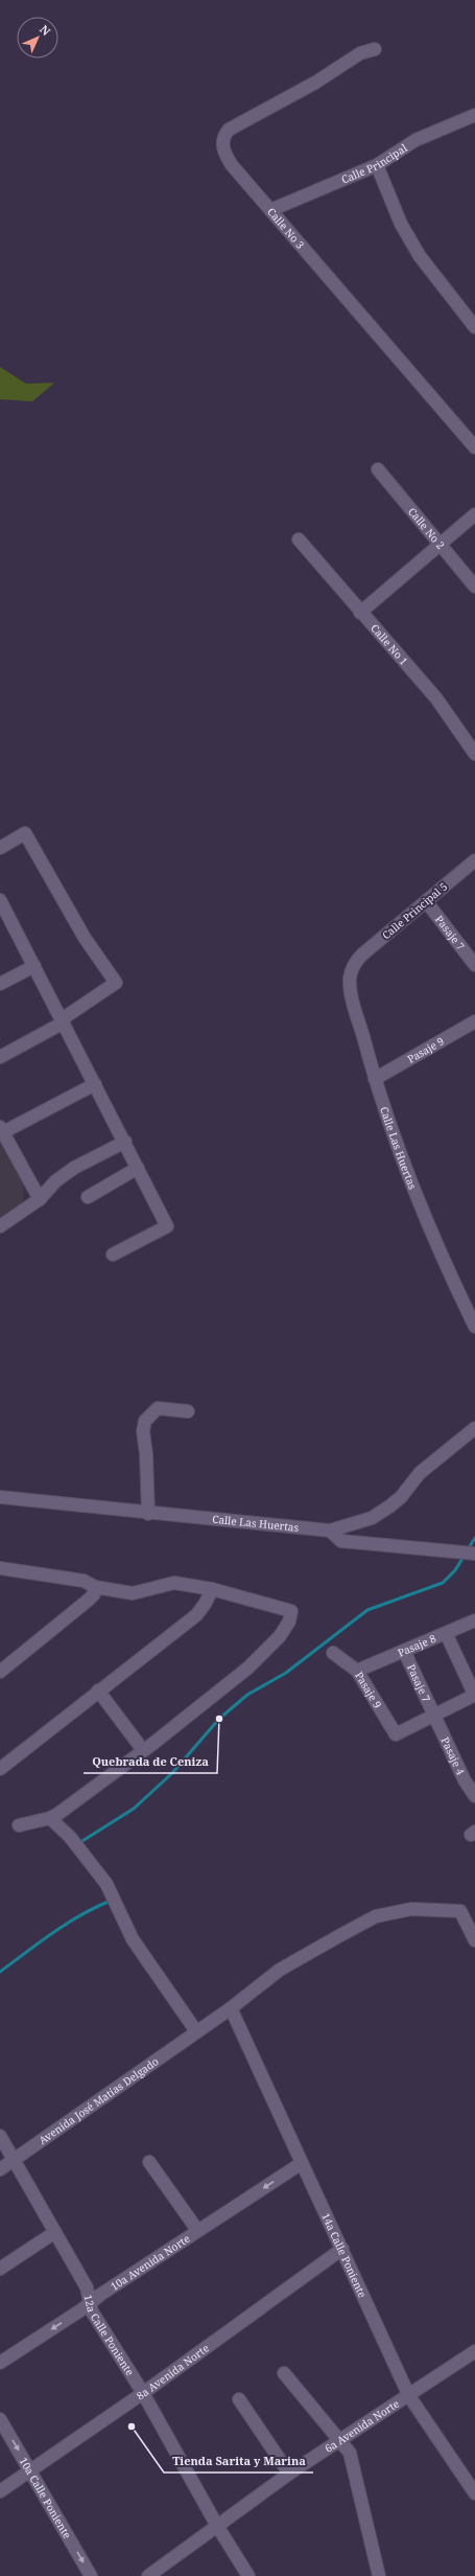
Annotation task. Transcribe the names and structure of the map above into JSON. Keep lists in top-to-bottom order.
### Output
{
  "streets": {
    "street": [
      "Calle Principal",
      "Calle No 3",
      "Calle No 2",
      "Calle No 1",
      "Calle Principal 5",
      "Pasaje 7",
      "Pasaje 9",
      "Calle Las Huertas",
      "Pasaje 8",
      "Pasaje 4",
      "Avenida José Matías Delgado",
      "14a Calle Poniente",
      "10a Avenida Norte",
      "12a Calle Poniente",
      "8a Avenida Norte",
      "6a Avenida Norte",
      "10a Calle Poniente"
    ]
  },
  "crossings": [
    ["Calle Principal", "Calle No 3"],
    ["Calle Principal 5", "Pasaje 7"],
    ["Calle Principal 5", "Calle Las Huertas"],
    ["Pasaje 7", "Pasaje 9"],
    ["Pasaje 7", "Pasaje 8"],
    ["Pasaje 7", "Pasaje 4"],
    ["Pasaje 9", "Calle Las Huertas"],
    ["Pasaje 9", "Pasaje 8"],
    ["Pasaje 9", "Pasaje 4"],
    ["Avenida José Matías Delgado", "14a Calle Poniente"],
    ["Avenida José Matías Delgado", "12a Calle Poniente"],
    ["14a Calle Poniente", "10a Avenida Norte"],
    ["14a Calle Poniente", "8a Avenida Norte"],
    ["14a Calle Poniente", "6a Avenida Norte"],
    ["10a Avenida Norte", "12a Calle Poniente"],
    ["12a Calle Poniente", "8a Avenida Norte"],
    ["12a Calle Poniente", "6a Avenida Norte"],
    ["8a Avenida Norte", "10a Calle Poniente"]
  ],
  "one_way": ["10a Avenida Norte", "10a Calle Poniente"],
  "places": ["Quebrada de Ceniza", "Tienda Sarita y Marina"],
  "north": "top right"
}
